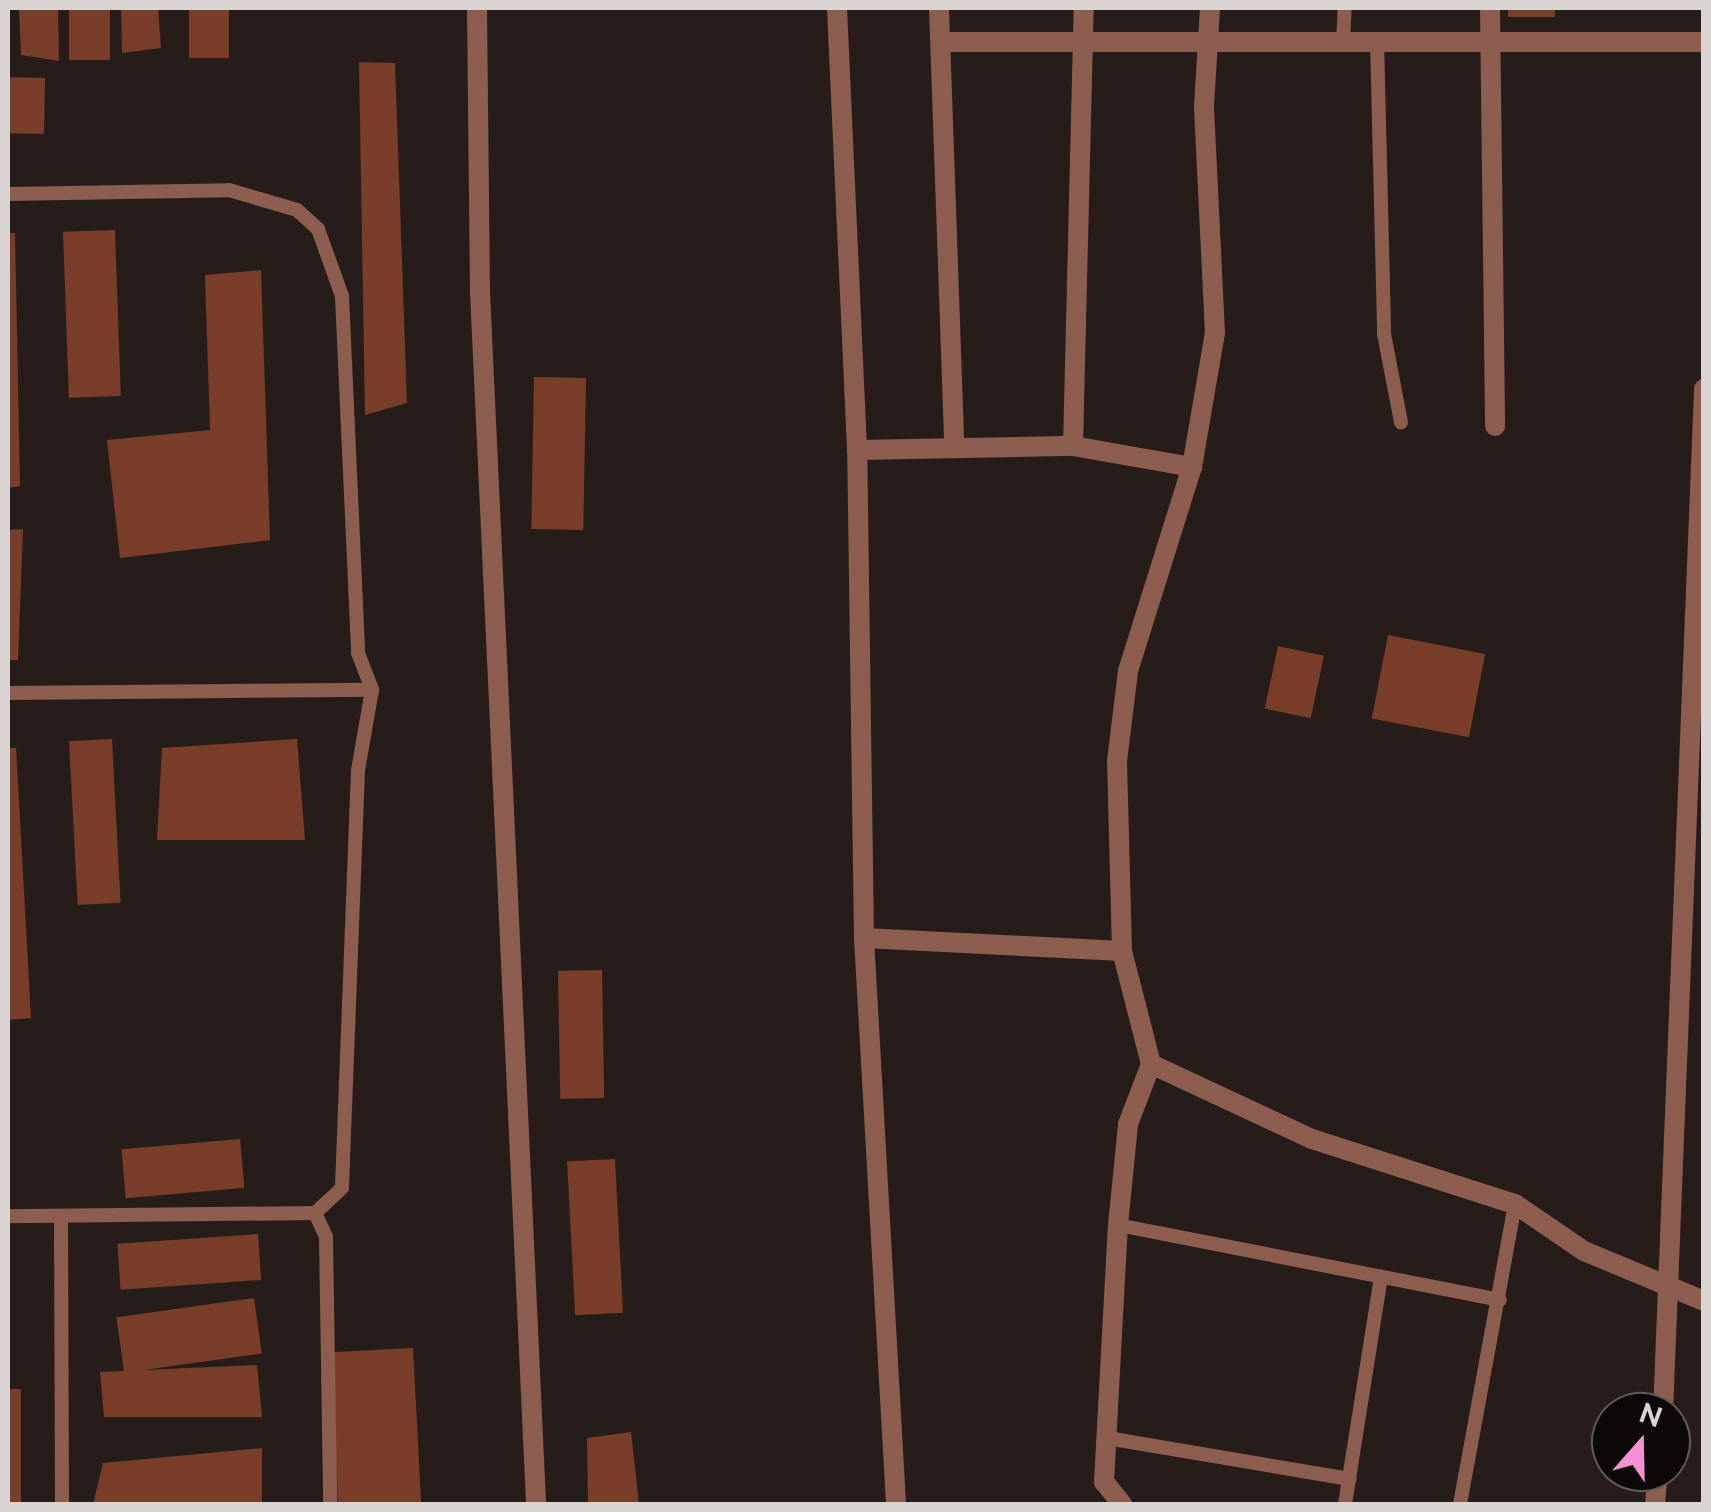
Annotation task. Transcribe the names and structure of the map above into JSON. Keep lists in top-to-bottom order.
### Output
{
  "north": "top"
}
